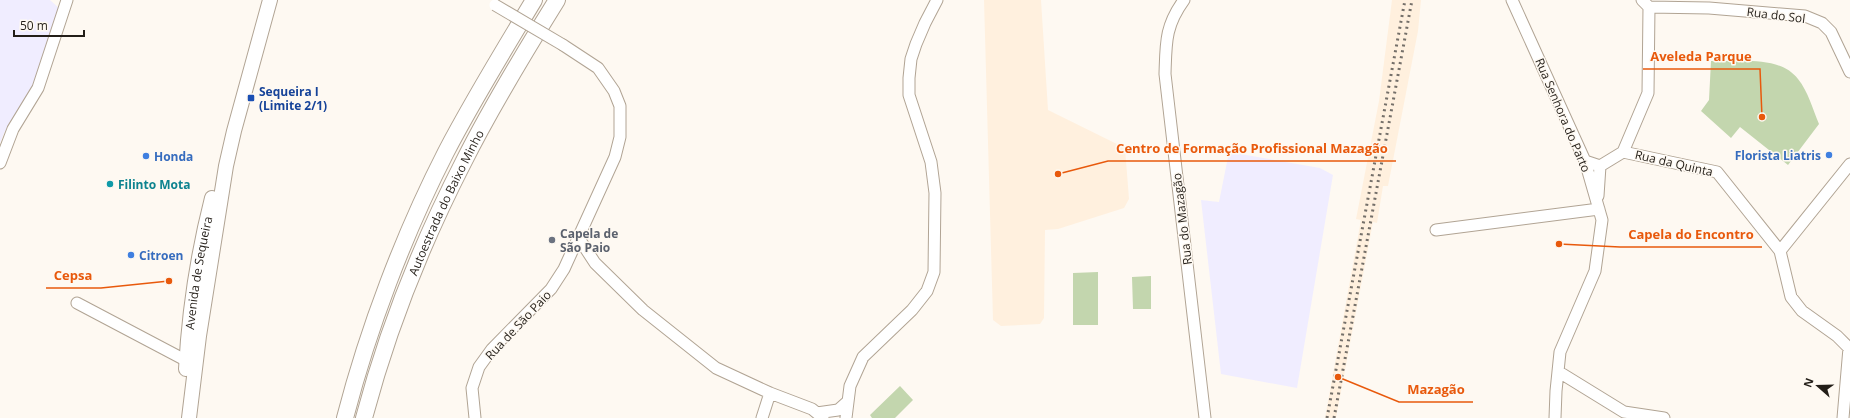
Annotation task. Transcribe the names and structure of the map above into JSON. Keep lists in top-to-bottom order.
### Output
{
  "streets": {
    "highway": ["Autoestrada do Baixo Minho"],
    "main road": ["Avenida de Sequeira"],
    "street": [
      "Rua do Sol",
      "Rua Senhora do Parto",
      "Rua da Quinta",
      "Rua do Mazagão",
      "Rua de São Paio"
    ]
  },
  "places": {
    "transit": ["Sequeira I (Limite 2/1)"],
    "other": [
      "Aveleda Parque",
      "Florista Liatris",
      "Honda",
      "Centro de Formação Profissional Mazagão",
      "Filinto Mota",
      "Capela de São Paio",
      "Capela do Encontro",
      "Citroen",
      "Cepsa",
      "Mazagão"
    ]
  },
  "scale_bar": "50 m",
  "north": "left"
}
